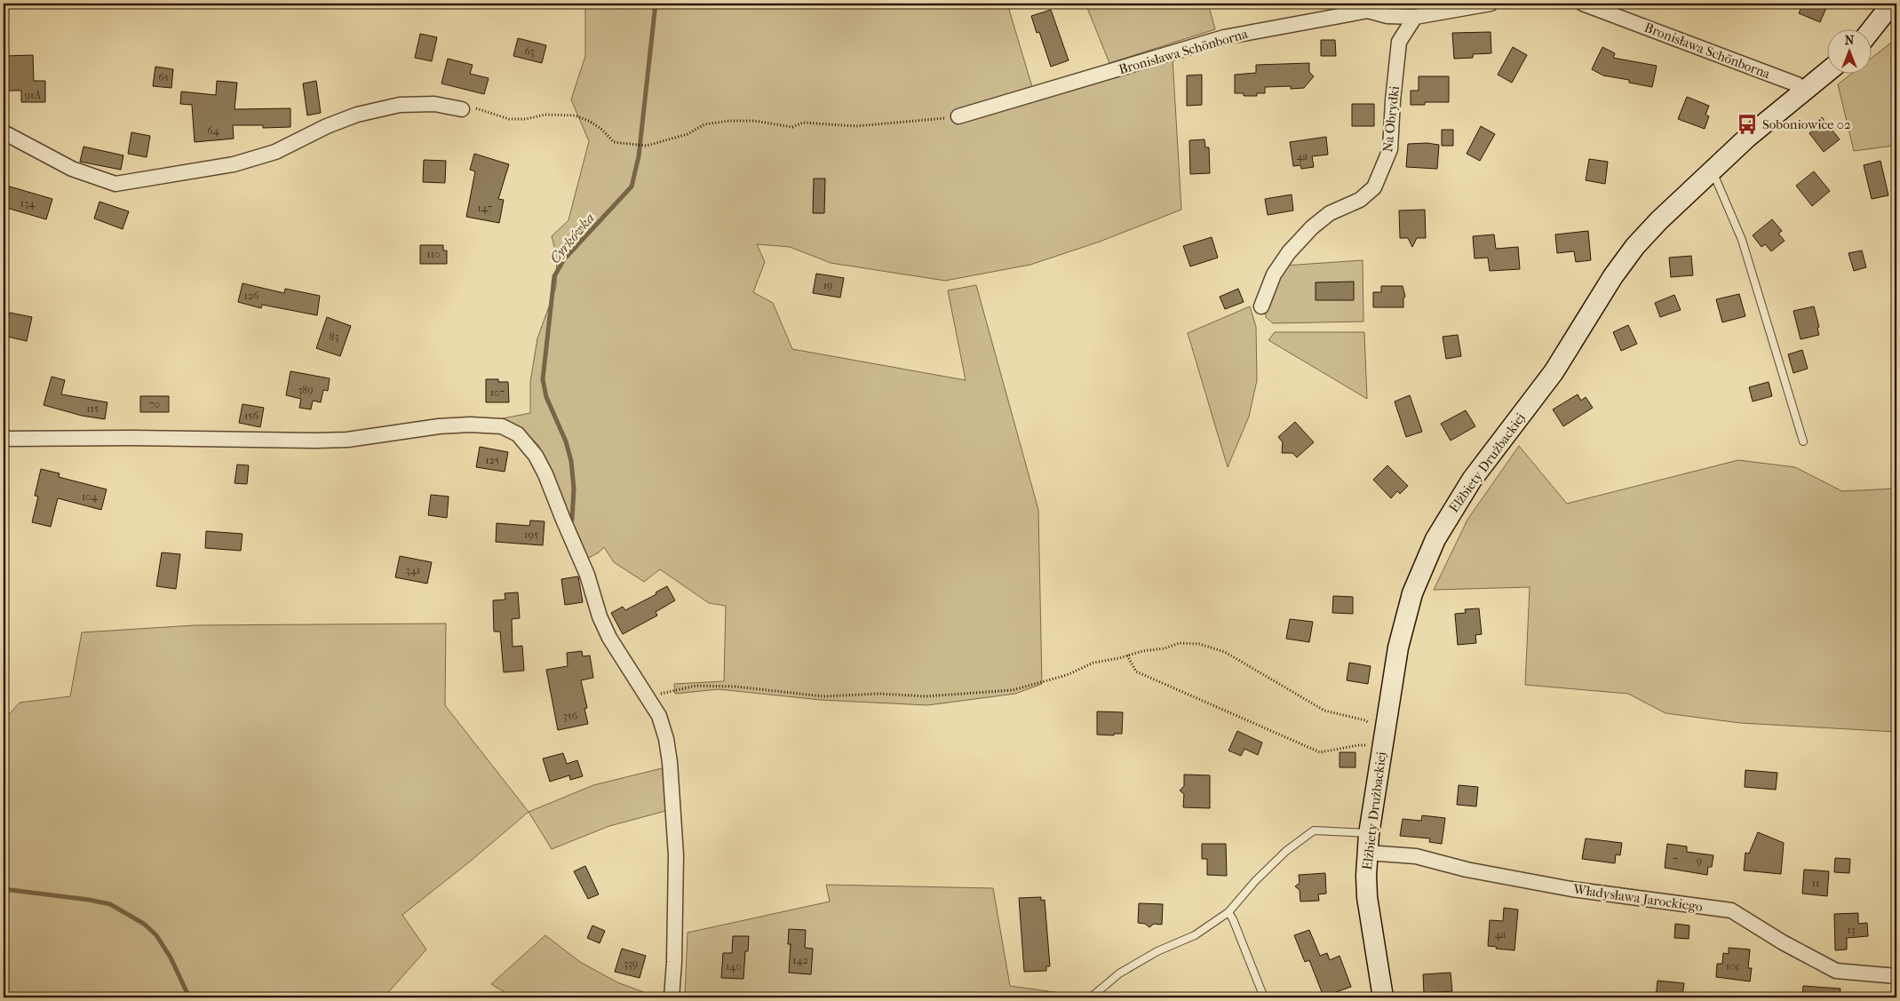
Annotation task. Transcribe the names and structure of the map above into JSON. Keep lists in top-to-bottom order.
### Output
{
  "streets": {
    "street": [
      "Bronisława Schönborna",
      "Na Obrydki",
      "Elżbiety Drużbackiej",
      "Władysława Jarockiego"
    ]
  },
  "crossings": [
    ["Bronisława Schönborna", "Na Obrydki"],
    ["Bronisława Schönborna", "Elżbiety Drużbackiej"],
    ["Elżbiety Drużbackiej", "Władysława Jarockiego"]
  ],
  "water": ["Cyrkówka"],
  "places": {
    "bus stop": ["Soboniowice 02"]
  },
  "house_numbers": [
    "63",
    "65",
    "91A",
    "64",
    "4a",
    "134",
    "147",
    "110",
    "19",
    "126",
    "83",
    "389",
    "107",
    "70",
    "115",
    "156",
    "125",
    "104",
    "195",
    "341",
    "356",
    "7",
    "9",
    "11",
    "13",
    "4a",
    "142",
    "339",
    "140",
    "10c"
  ],
  "north": "top"
}
